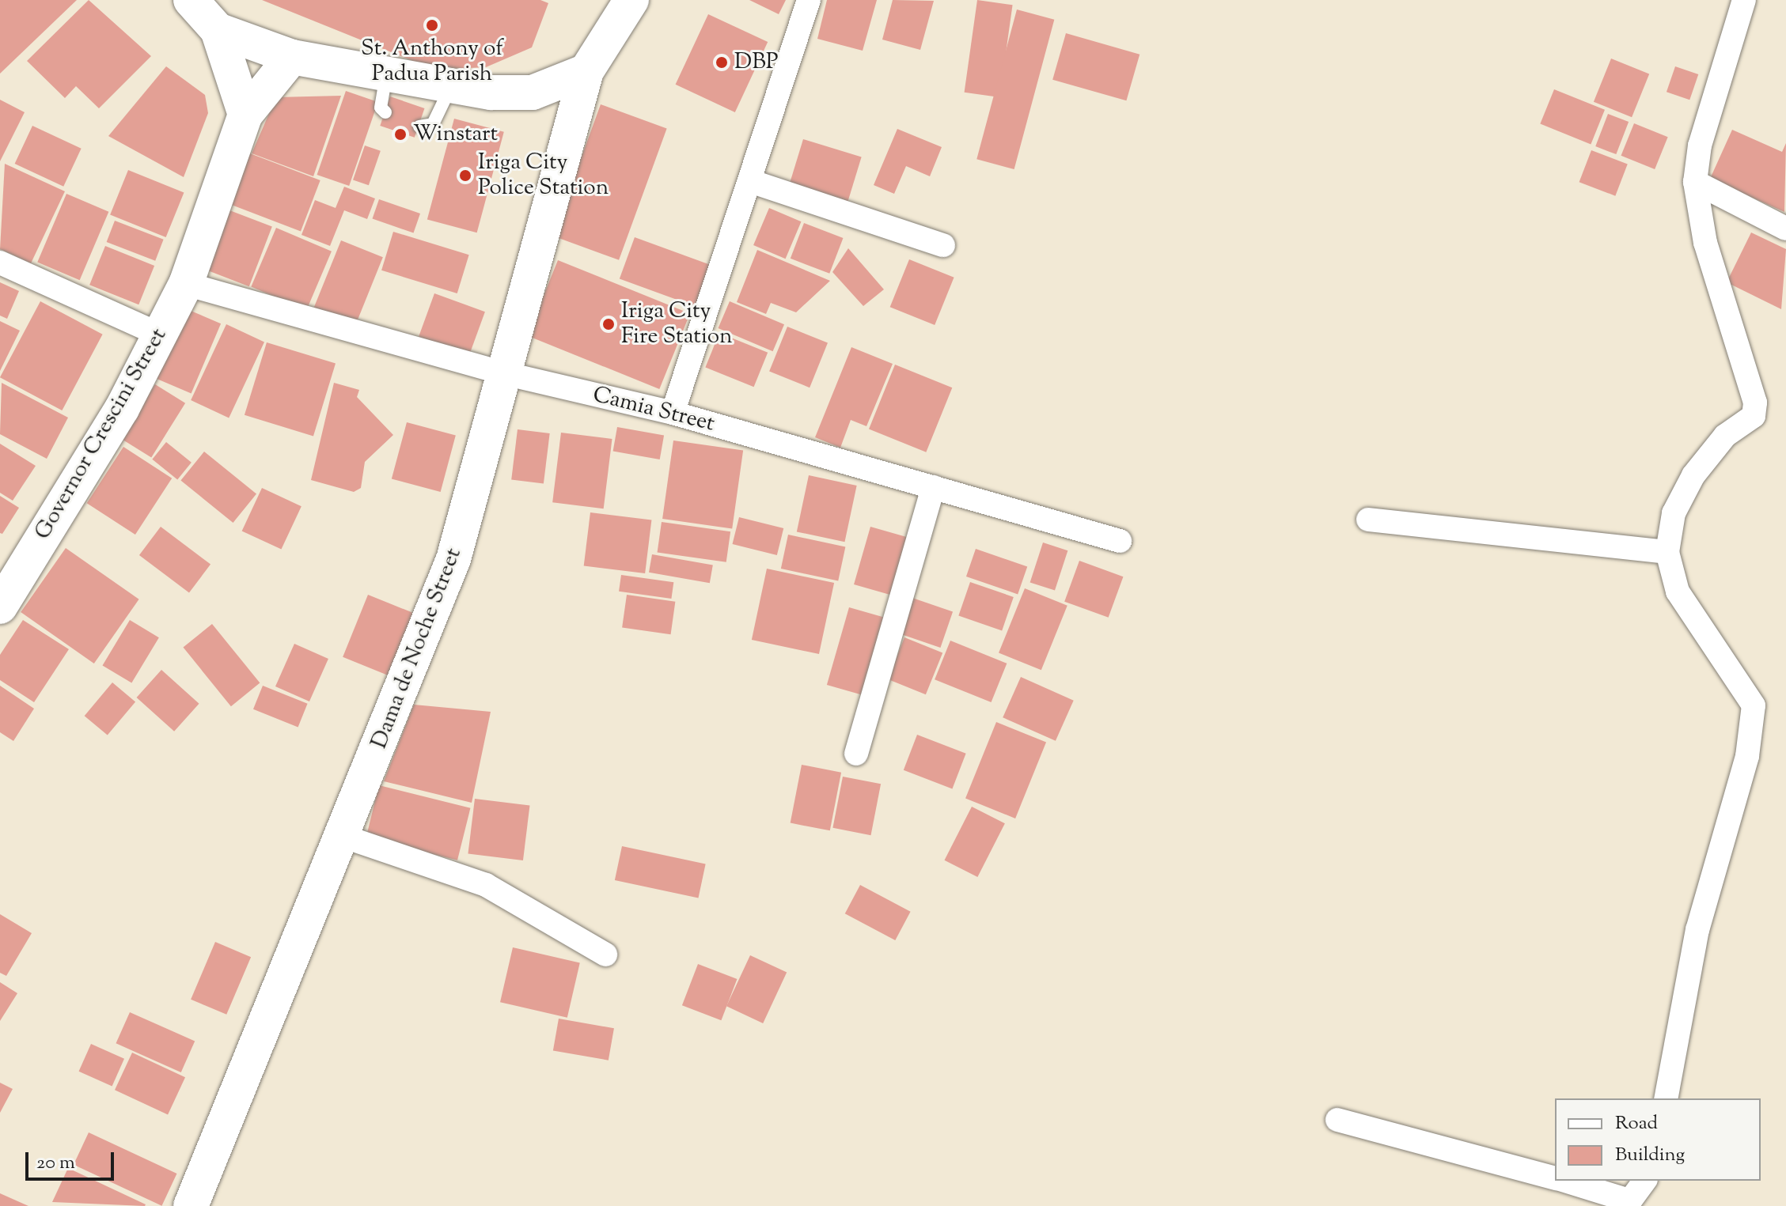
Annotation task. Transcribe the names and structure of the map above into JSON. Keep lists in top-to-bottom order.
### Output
{
  "streets": {
    "main road": ["Governor Crescini Street", "Dama de Noche Street"],
    "street": ["Camia Street"]
  },
  "crossings": [
    ["Camia Street", "Governor Crescini Street"],
    ["Camia Street", "Dama de Noche Street"]
  ],
  "places": [
    "St. Anthony of Padua Parish",
    "DBP",
    "Winstart",
    "Iriga City Police Station",
    "Iriga City Fire Station"
  ],
  "legend": ["Road", "Building"],
  "scale_bar": "20 m"
}
